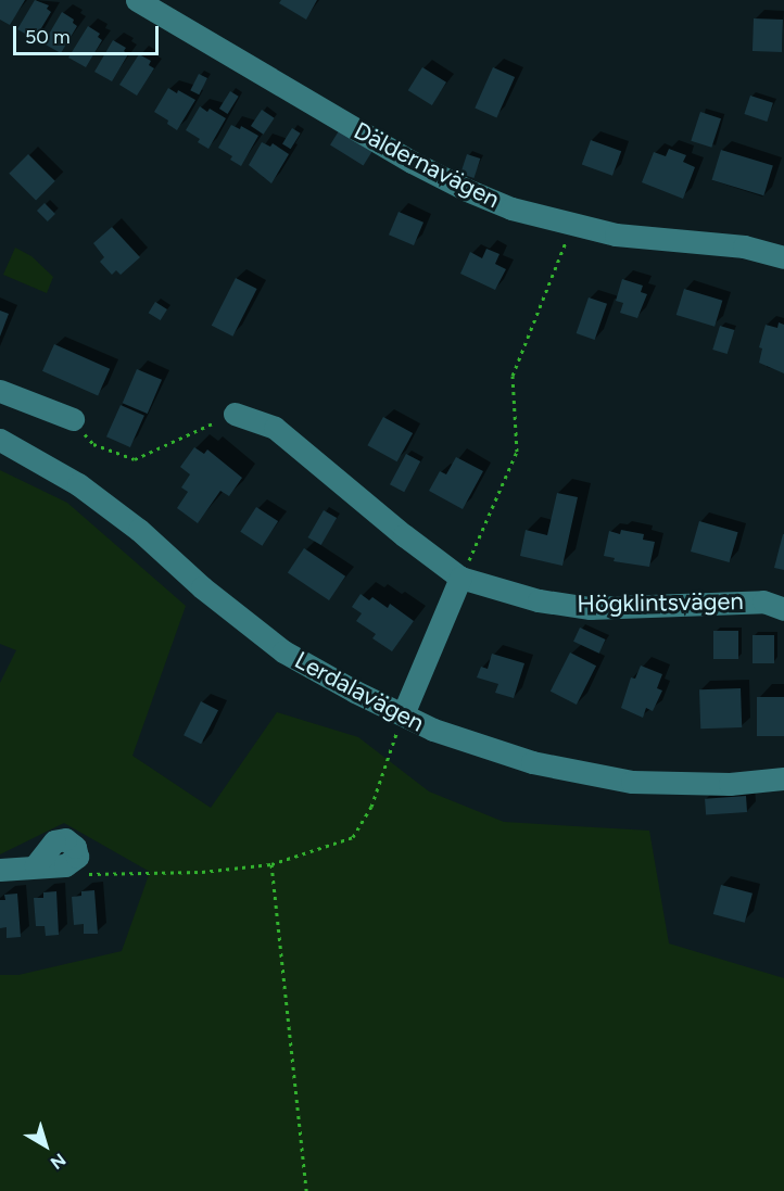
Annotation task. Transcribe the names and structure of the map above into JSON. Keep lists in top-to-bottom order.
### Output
{
  "streets": {
    "street": ["Däldernavägen", "Högklintsvägen", "Lerdalavägen"]
  },
  "scale_bar": "50 m",
  "north": "bottom right"
}
